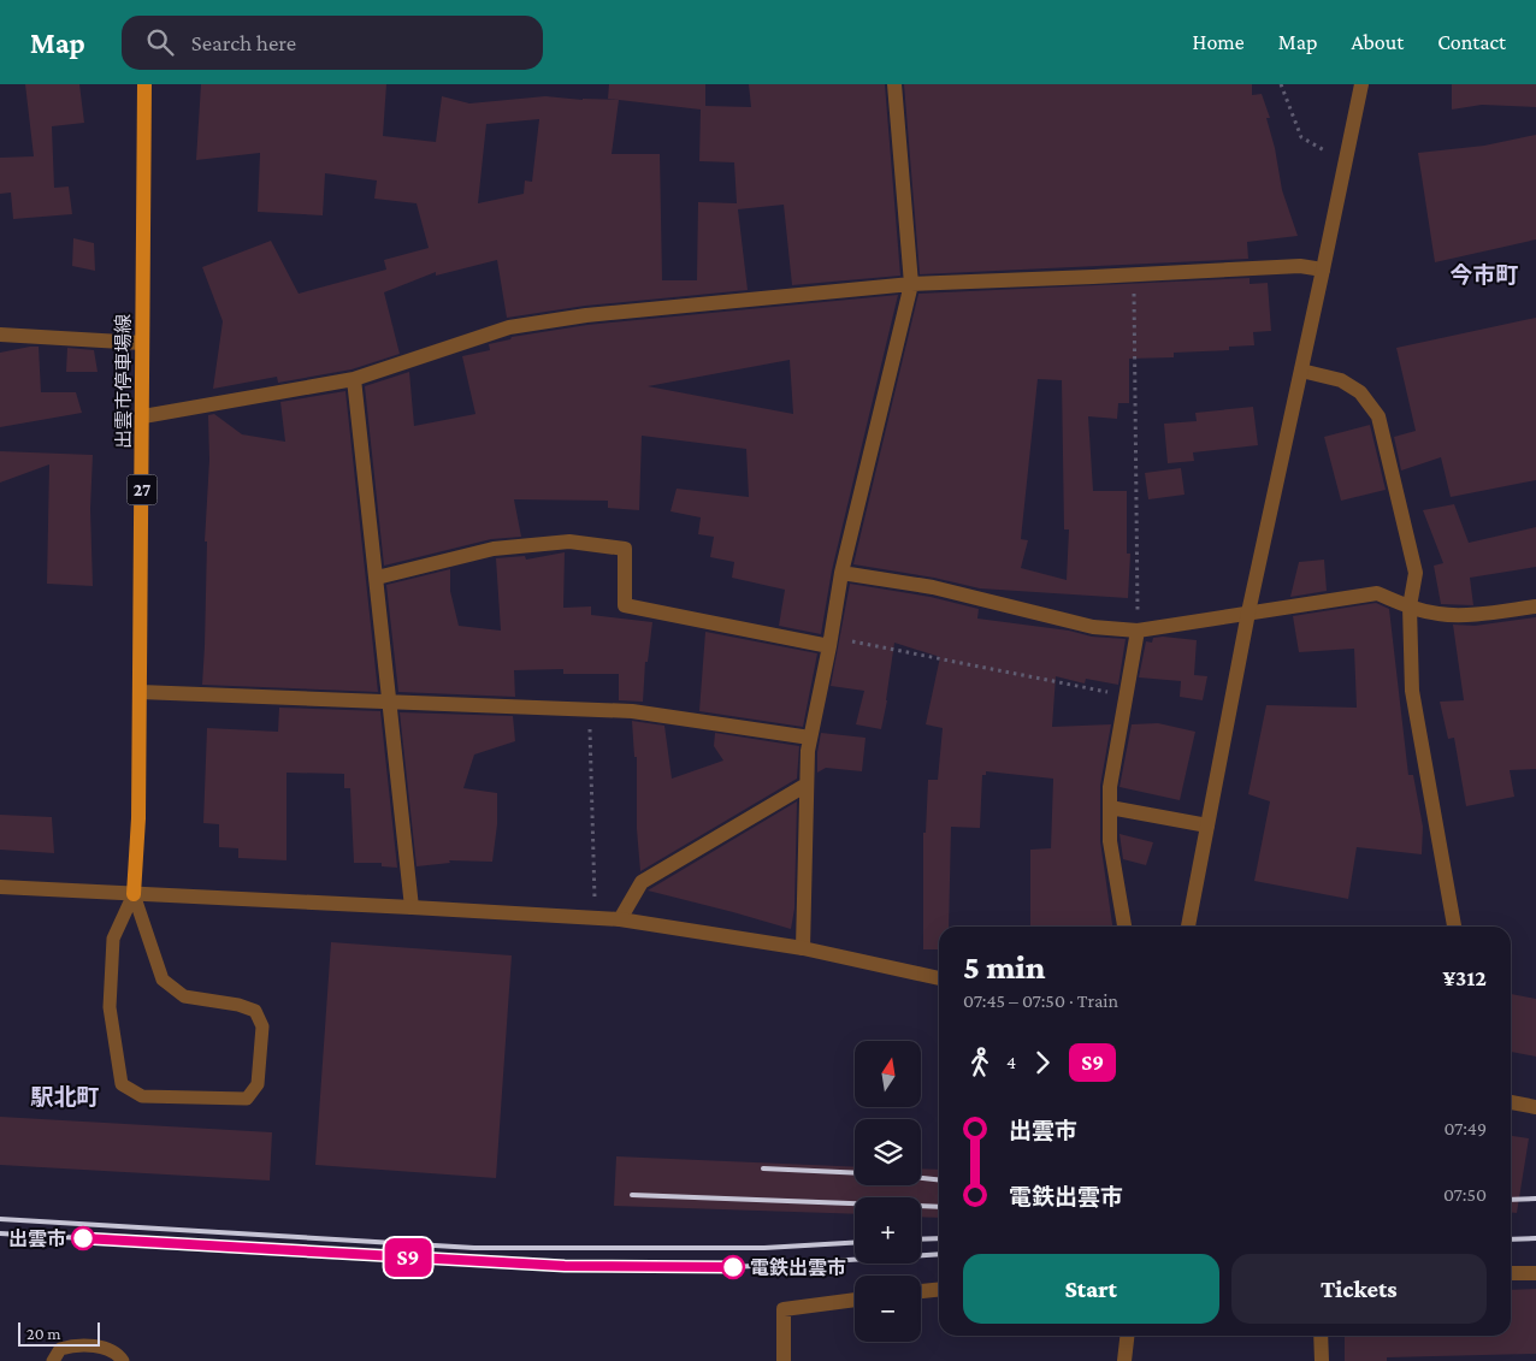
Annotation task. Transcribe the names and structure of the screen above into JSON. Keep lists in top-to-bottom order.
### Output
{
  "streets": {
    "main road": ["出雲市停車場線", "27"]
  },
  "districts": ["今市町", "駅北町"],
  "places": ["出雲市", "電鉄出雲市"],
  "scale_bar": "20 m",
  "north": "top",
  "page": {
    "header": "Map",
    "search": "Search here",
    "nav": [
      "Home",
      "Map",
      "About",
      "Contact"
    ],
    "on_map": "S9",
    "heading": ["5 min", "07:45 – 07:50 · Train", "¥312"],
    "legs": ["4", "S9"],
    "map_buttons": ["+", "−"],
    "list": [
      {
        "name": "出雲市",
        "value": "07:49"
      },
      {
        "name": "電鉄出雲市",
        "value": "07:50"
      }
    ],
    "buttons": ["Start", "Tickets"],
    "scale": "20 m"
  }
}
